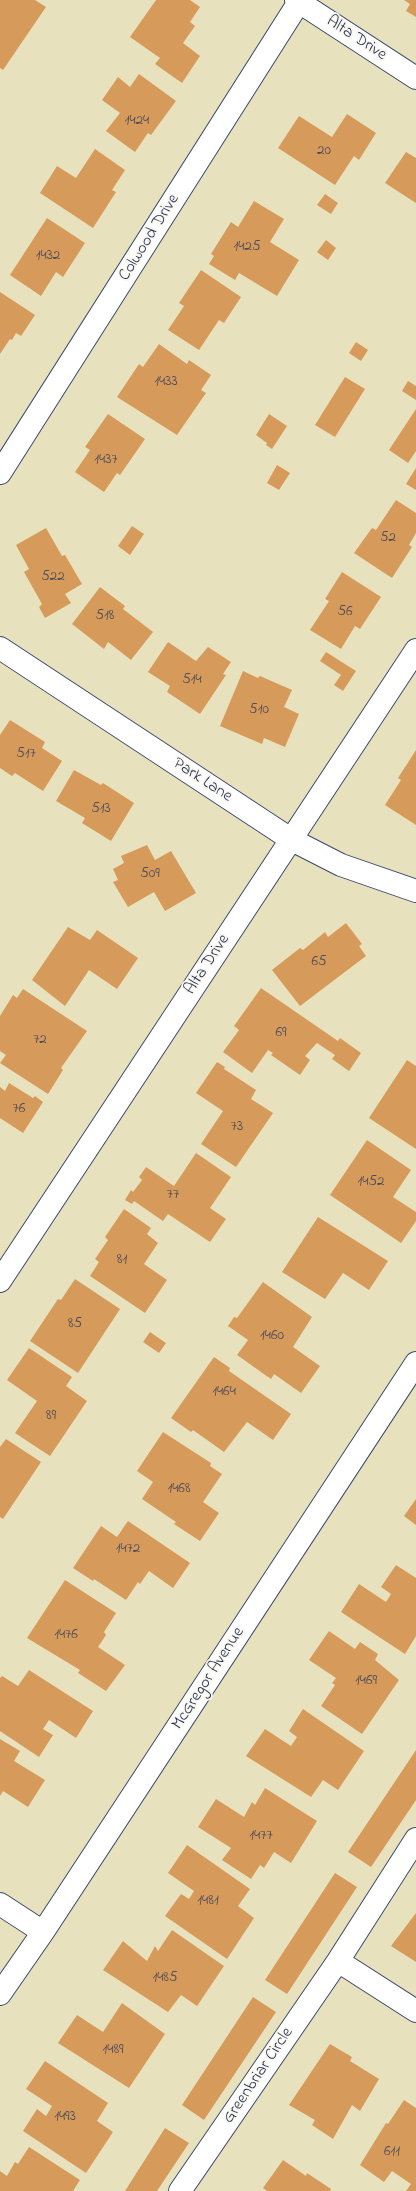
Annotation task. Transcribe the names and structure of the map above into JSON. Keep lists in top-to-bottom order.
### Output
{
  "streets": {
    "street": [
      "Alta Drive",
      "Colwood Drive",
      "Park Lane",
      "McGregor Avenue",
      "Greenbriar Circle"
    ]
  },
  "crossings": [
    ["Alta Drive", "Colwood Drive"],
    ["Alta Drive", "Park Lane"]
  ],
  "house_numbers": [
    "1424",
    "20",
    "1425",
    "1432",
    "1433",
    "1437",
    "52",
    "522",
    "56",
    "518",
    "514",
    "510",
    "517",
    "513",
    "509",
    "65",
    "69",
    "72",
    "76",
    "73",
    "1452",
    "77",
    "81",
    "85",
    "1460",
    "1464",
    "89",
    "1468",
    "1472",
    "1476",
    "1469",
    "1477",
    "1481",
    "1485",
    "1489",
    "1493",
    "611"
  ]
}
